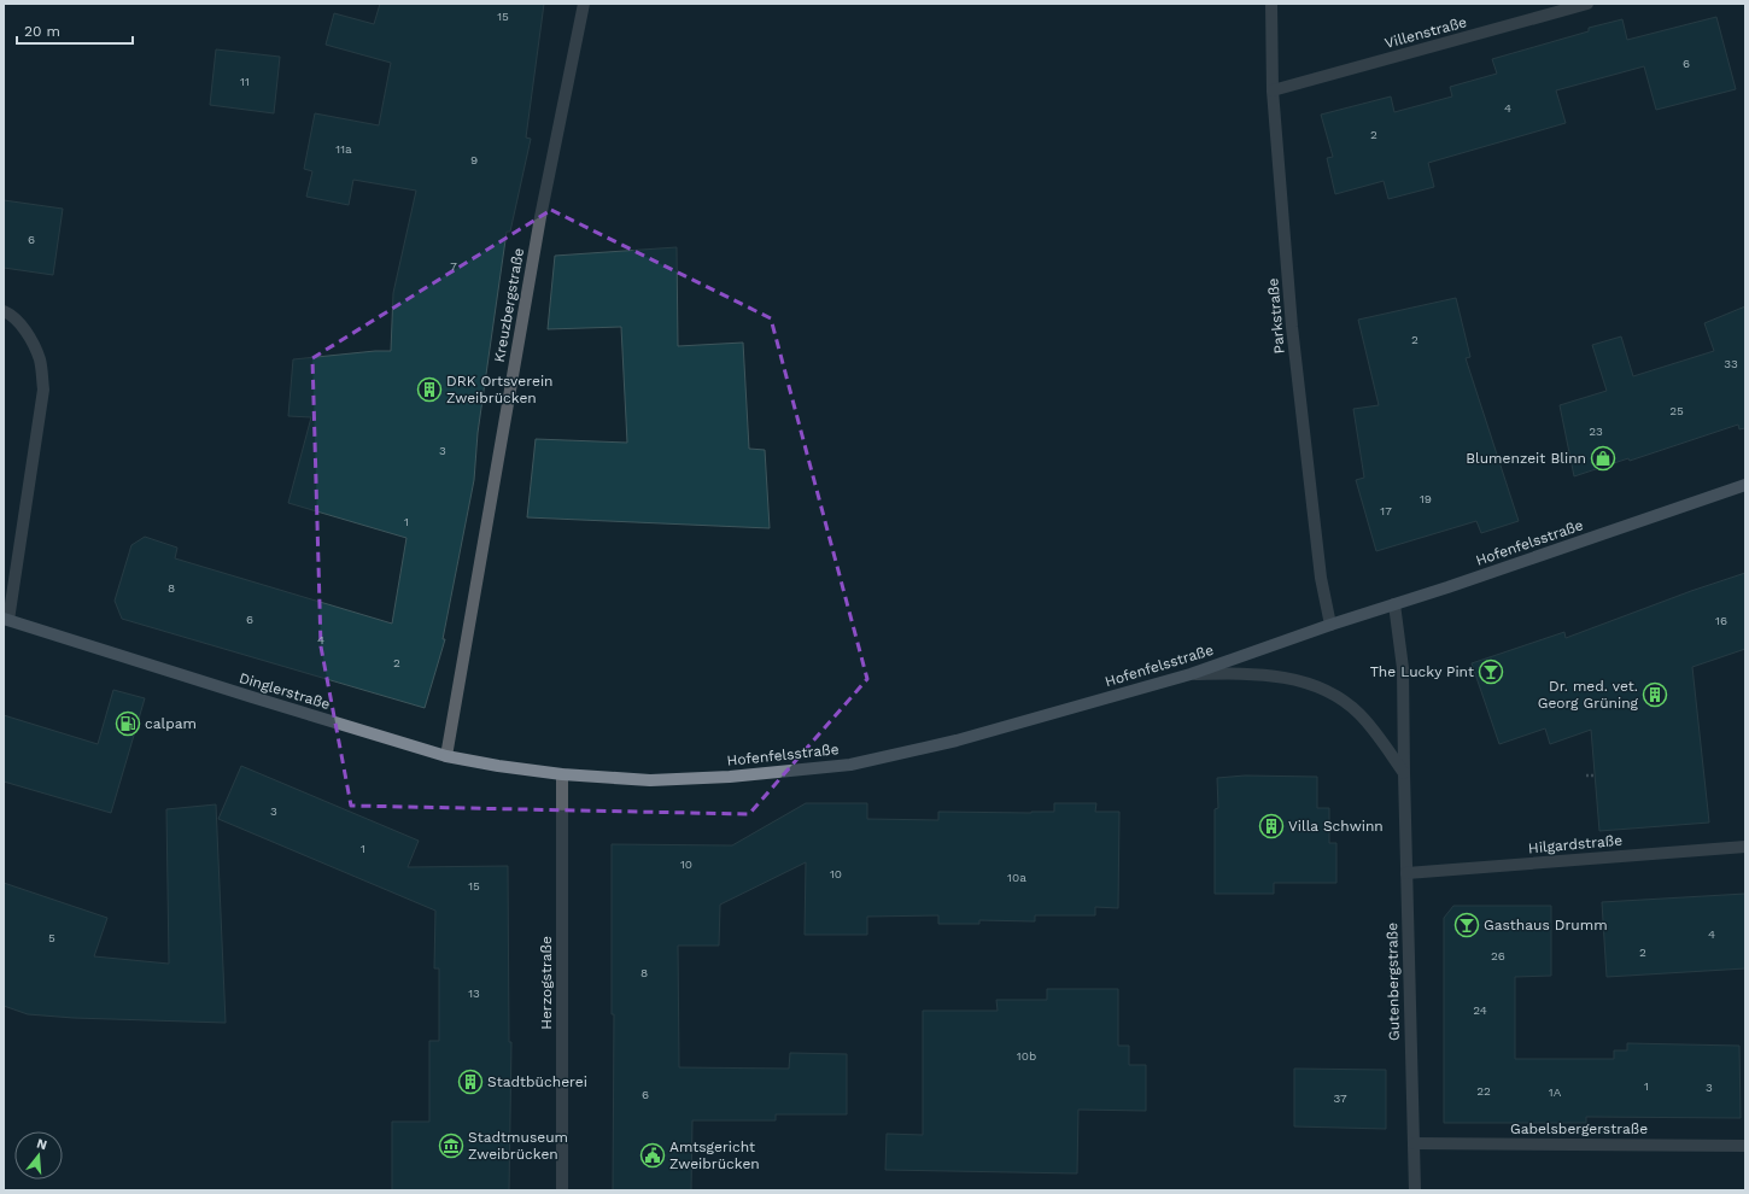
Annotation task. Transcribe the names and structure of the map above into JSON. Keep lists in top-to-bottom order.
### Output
{
  "streets": {
    "main road": ["Hofenfelsstraße", "Dinglerstraße"],
    "street": [
      "Villenstraße",
      "Kreuzbergstraße",
      "Parkstraße",
      "Hilgardstraße",
      "Gutenbergstraße",
      "Herzogstraße",
      "Gabelsbergerstraße"
    ]
  },
  "crossings": [
    ["Villenstraße", "Parkstraße"],
    ["Kreuzbergstraße", "Dinglerstraße"],
    ["Parkstraße", "Hofenfelsstraße"],
    ["Hofenfelsstraße", "Dinglerstraße"],
    ["Hofenfelsstraße", "Gutenbergstraße"],
    ["Hofenfelsstraße", "Herzogstraße"],
    ["Dinglerstraße", "Herzogstraße"],
    ["Hilgardstraße", "Gutenbergstraße"],
    ["Gutenbergstraße", "Gabelsbergerstraße"]
  ],
  "places": {
    "building": [
      "DRK Ortsverein Zweibrücken",
      "Dr. med. vet. Georg Grüning",
      "Villa Schwinn",
      "Stadtbücherei"
    ],
    "shop": ["Blumenzeit Blinn"],
    "bar": ["The Lucky Pint", "Gasthaus Drumm"],
    "fuel station": ["calpam"],
    "museum": ["Stadtmuseum Zweibrücken"],
    "public building": ["Amtsgericht Zweibrücken"]
  },
  "house_numbers": [
    "15",
    "6",
    "11",
    "4",
    "2",
    "11a",
    "9",
    "6",
    "7",
    "2",
    "33",
    "25",
    "23",
    "3",
    "19",
    "17",
    "1",
    "8",
    "6",
    "16",
    "4",
    "2",
    "3",
    "1",
    "10",
    "10",
    "10a",
    "15",
    "4",
    "5",
    "2",
    "26",
    "8",
    "13",
    "24",
    "10b",
    "1",
    "3",
    "22",
    "1A",
    "6",
    "37"
  ],
  "scale_bar": "20 m",
  "north": "top"
}
